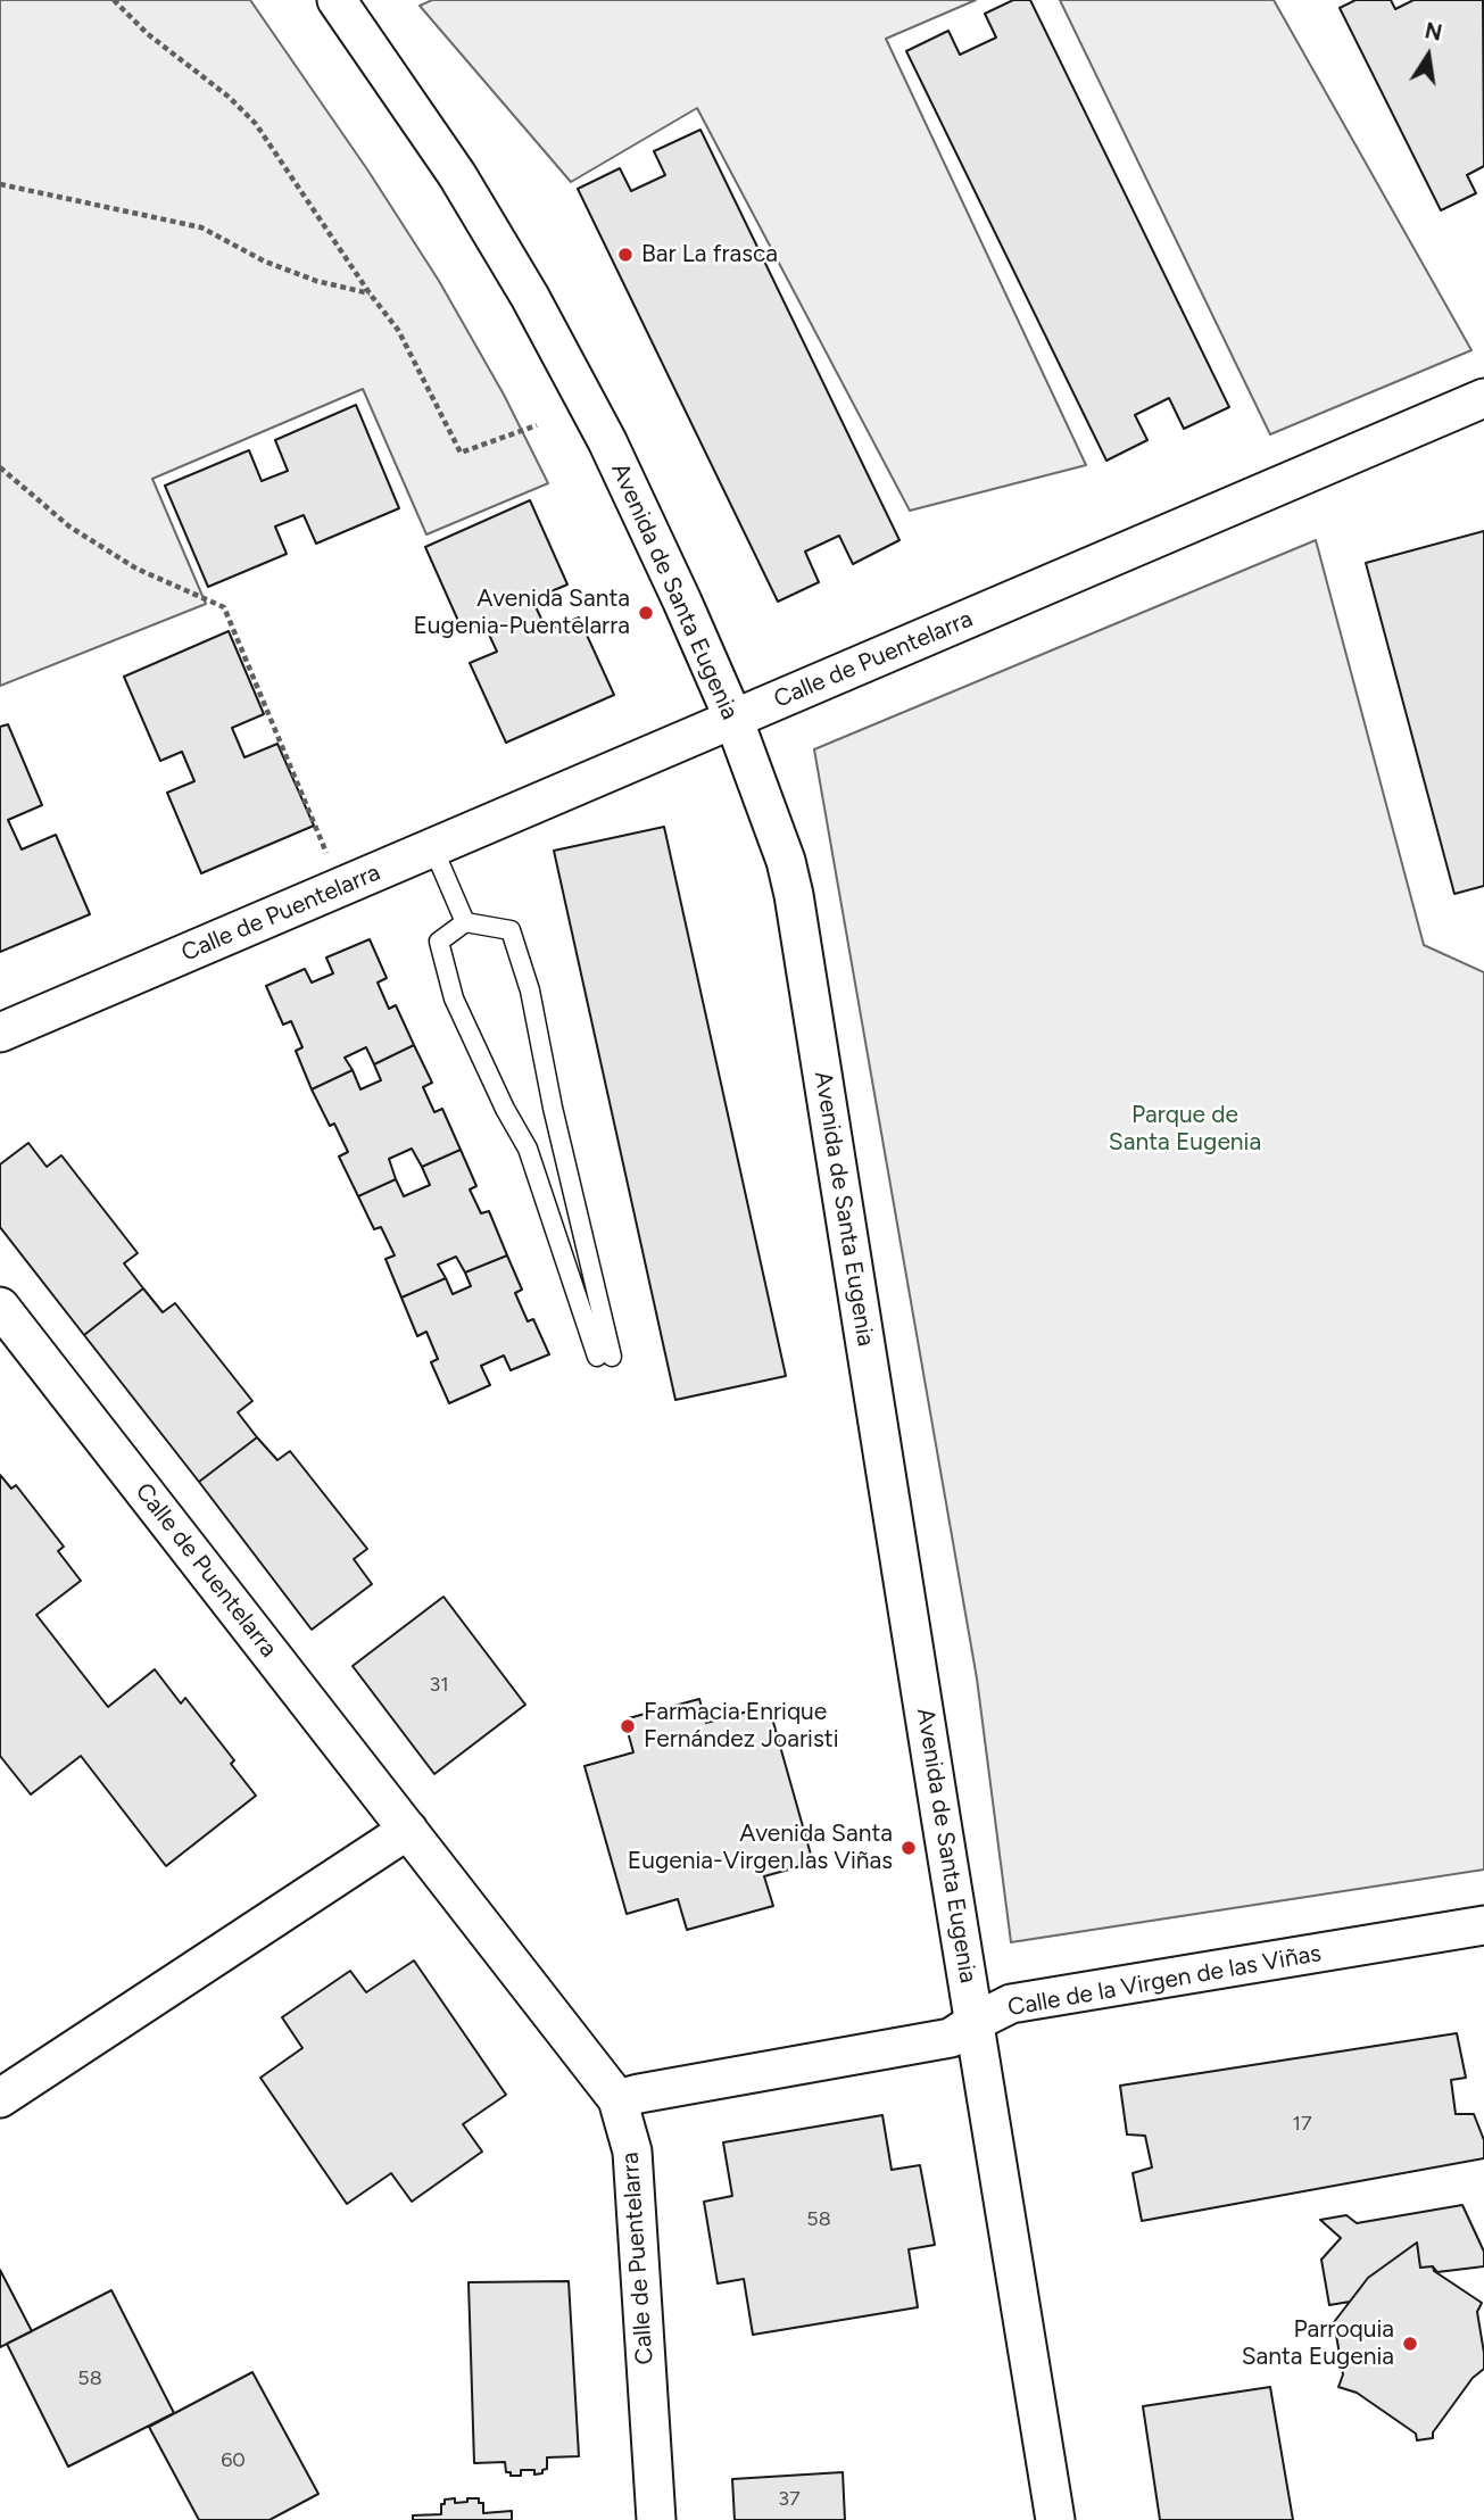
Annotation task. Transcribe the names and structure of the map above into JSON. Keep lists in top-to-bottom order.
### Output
{
  "streets": {
    "street": ["Avenida de Santa Eugenia", "Calle de Puentelarra", "Calle de la Virgen de las Viñas"]
  },
  "crossings": [
    ["Avenida de Santa Eugenia", "Calle de Puentelarra"],
    ["Avenida de Santa Eugenia", "Calle de la Virgen de las Viñas"],
    ["Calle de Puentelarra", "Calle de la Virgen de las Viñas"]
  ],
  "parks": ["Parque de Santa Eugenia"],
  "places": [
    "Bar La frasca",
    "Avenida Santa Eugenia-Puentelarra",
    "Farmacia Enrique Fernández Joaristi",
    "Avenida Santa Eugenia-Virgen las Viñas",
    "Parroquia Santa Eugenia"
  ],
  "house_numbers": [
    "31",
    "17",
    "58",
    "58",
    "60",
    "37"
  ],
  "north": "top"
}
